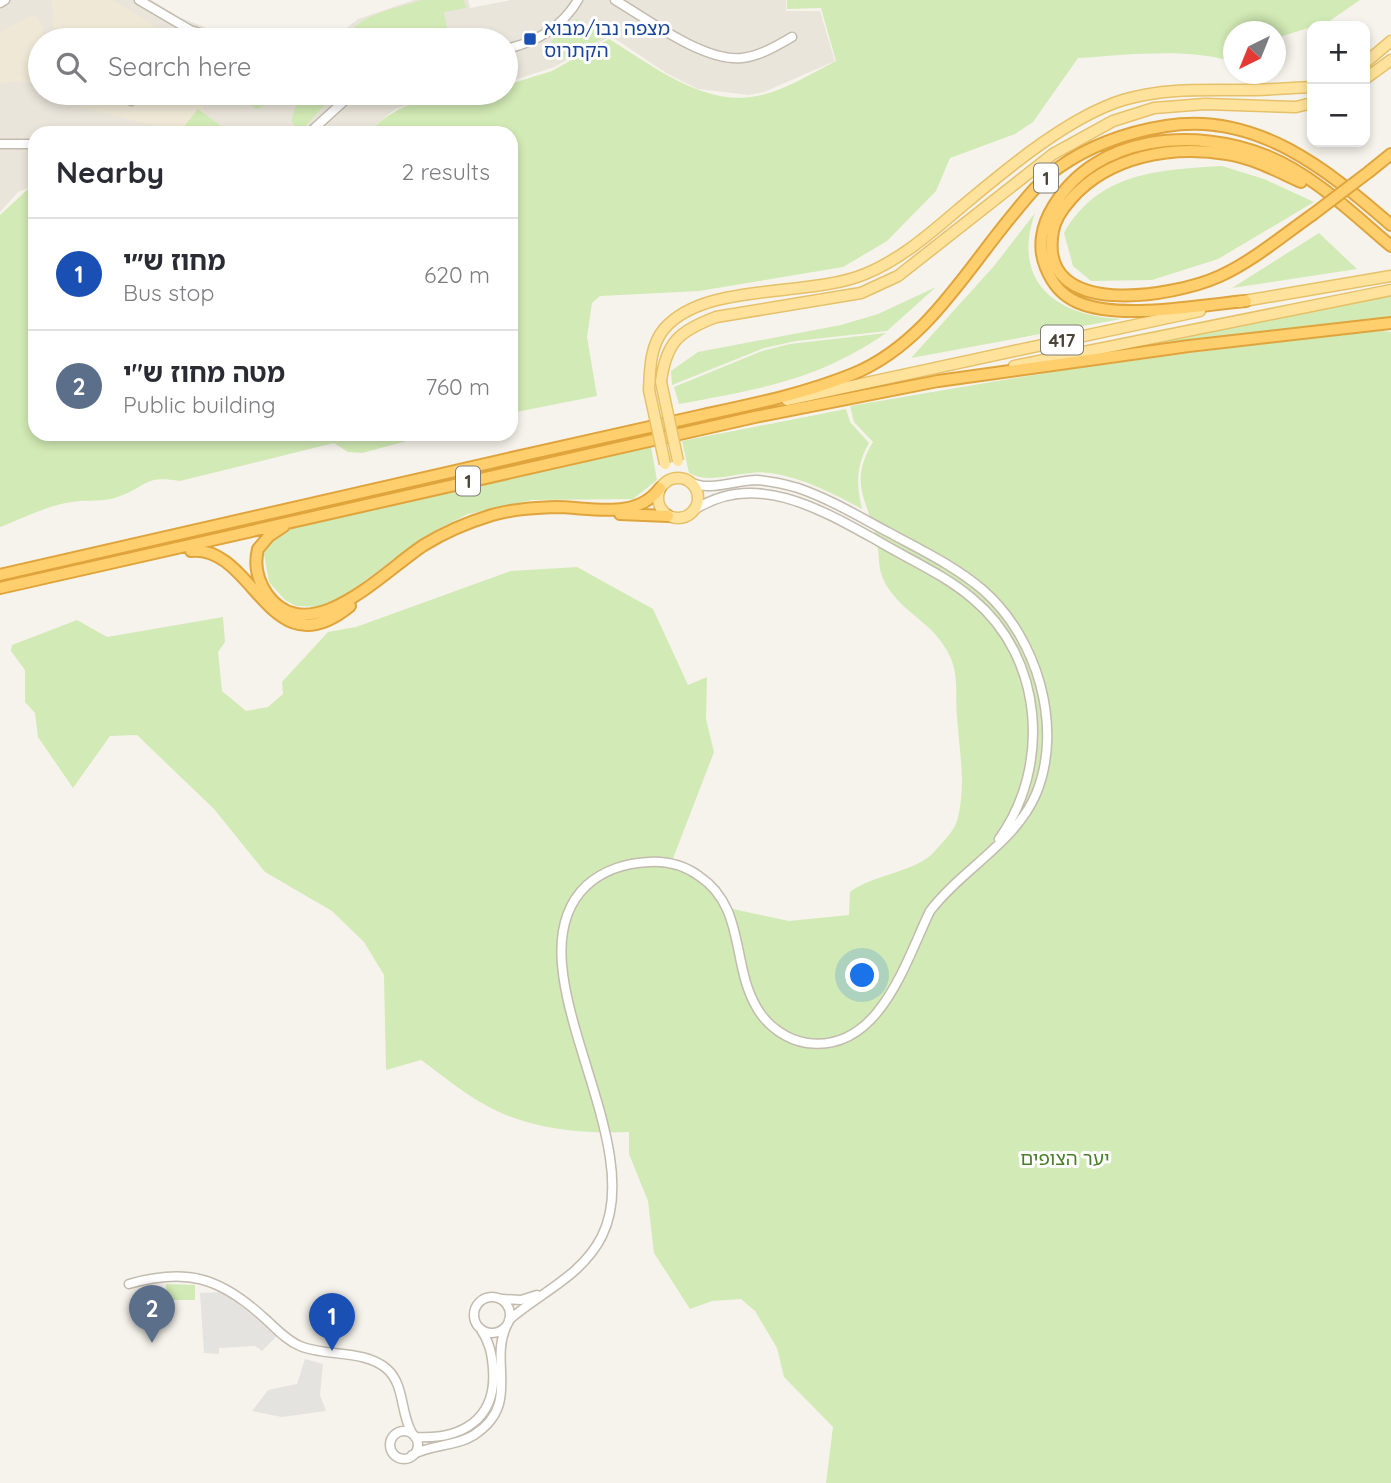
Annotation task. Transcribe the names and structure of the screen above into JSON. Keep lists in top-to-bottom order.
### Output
{
  "streets": {
    "highway": ["1"],
    "main road": ["417"]
  },
  "crossings": [
    ["1", "417"]
  ],
  "parks": ["יער הצופים"],
  "places": {
    "transit": ["מצפה נבו/מבוא הקתרוס"]
  },
  "north": "bottom left",
  "page": {
    "map_buttons": ["+", "−"],
    "search": "Search here",
    "heading": ["Nearby", "2 results"],
    "list": [
      {
        "mark": "1",
        "name": "מחוז ש״י",
        "note": "Bus stop",
        "value": "620 m"
      },
      {
        "mark": "2",
        "name": "מטה מחוז ש\"י",
        "note": "Public building",
        "value": "760 m"
      }
    ],
    "pins": ["2", "1"]
  }
}
